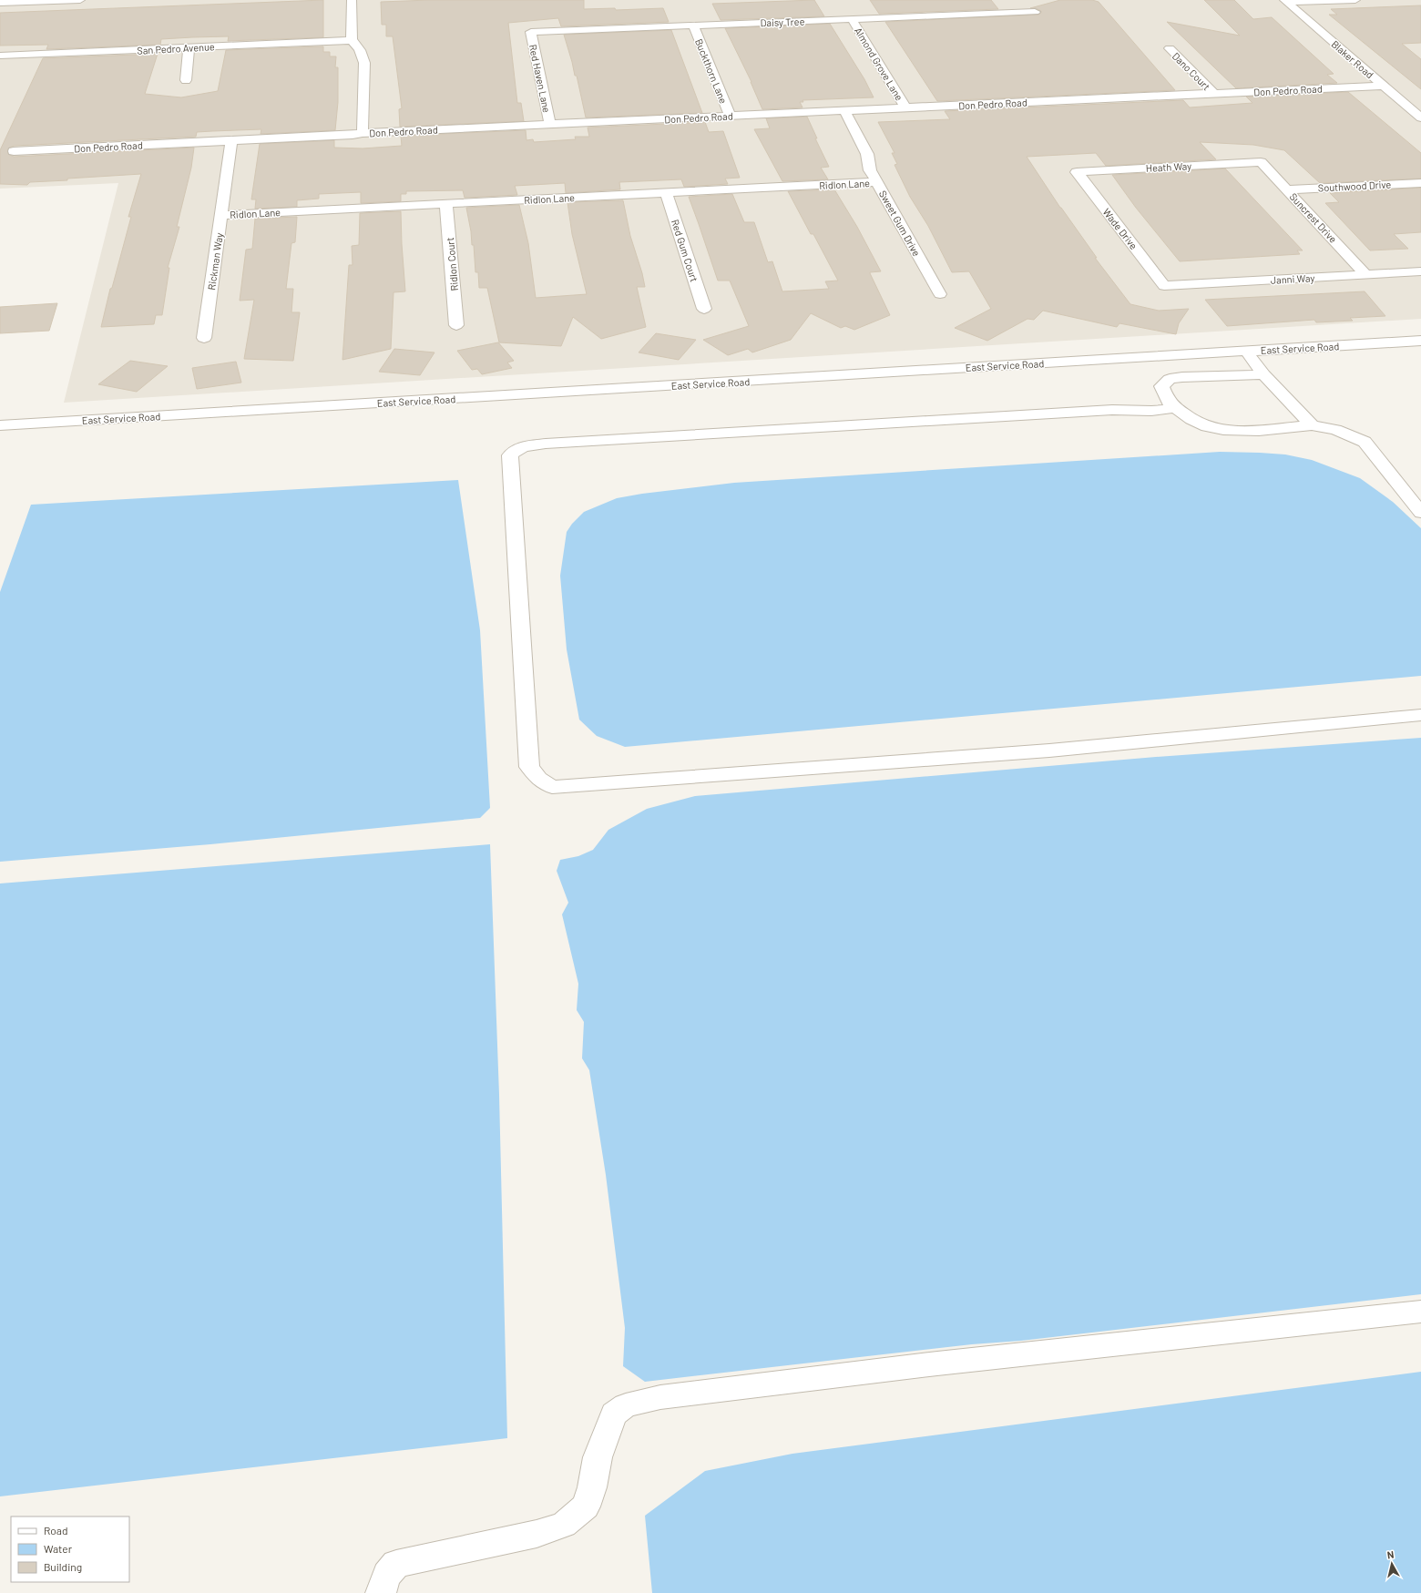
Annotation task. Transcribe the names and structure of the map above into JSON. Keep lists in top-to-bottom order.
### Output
{
  "streets": {
    "street": [
      "Daisy Tree",
      "San Pedro Avenue",
      "Blaker Road",
      "Almond Grove Lane",
      "Buckthorn Lane",
      "Dano Court",
      "Red Haven Lane",
      "Don Pedro Road",
      "Heath Way",
      "Ridlon Lane",
      "Southwood Drive",
      "Suncrest Drive",
      "Sweet Gum Drive",
      "Wade Drive",
      "Red Gum Court",
      "Rickman Way",
      "Ridlon Court",
      "Janni Way",
      "East Service Road"
    ]
  },
  "crossings": [
    ["Daisy Tree", "Almond Grove Lane"],
    ["Daisy Tree", "Buckthorn Lane"],
    ["Daisy Tree", "Red Haven Lane"],
    ["Blaker Road", "Don Pedro Road"],
    ["Almond Grove Lane", "Don Pedro Road"],
    ["Buckthorn Lane", "Don Pedro Road"],
    ["Dano Court", "Don Pedro Road"],
    ["Red Haven Lane", "Don Pedro Road"],
    ["Don Pedro Road", "Sweet Gum Drive"],
    ["Don Pedro Road", "Rickman Way"],
    ["Heath Way", "Suncrest Drive"],
    ["Heath Way", "Wade Drive"],
    ["Ridlon Lane", "Sweet Gum Drive"],
    ["Ridlon Lane", "Red Gum Court"],
    ["Ridlon Lane", "Rickman Way"],
    ["Ridlon Lane", "Ridlon Court"],
    ["Southwood Drive", "Suncrest Drive"],
    ["Suncrest Drive", "Janni Way"],
    ["Wade Drive", "Janni Way"]
  ],
  "legend": ["Road", "Water", "Building"],
  "north": "top"
}
